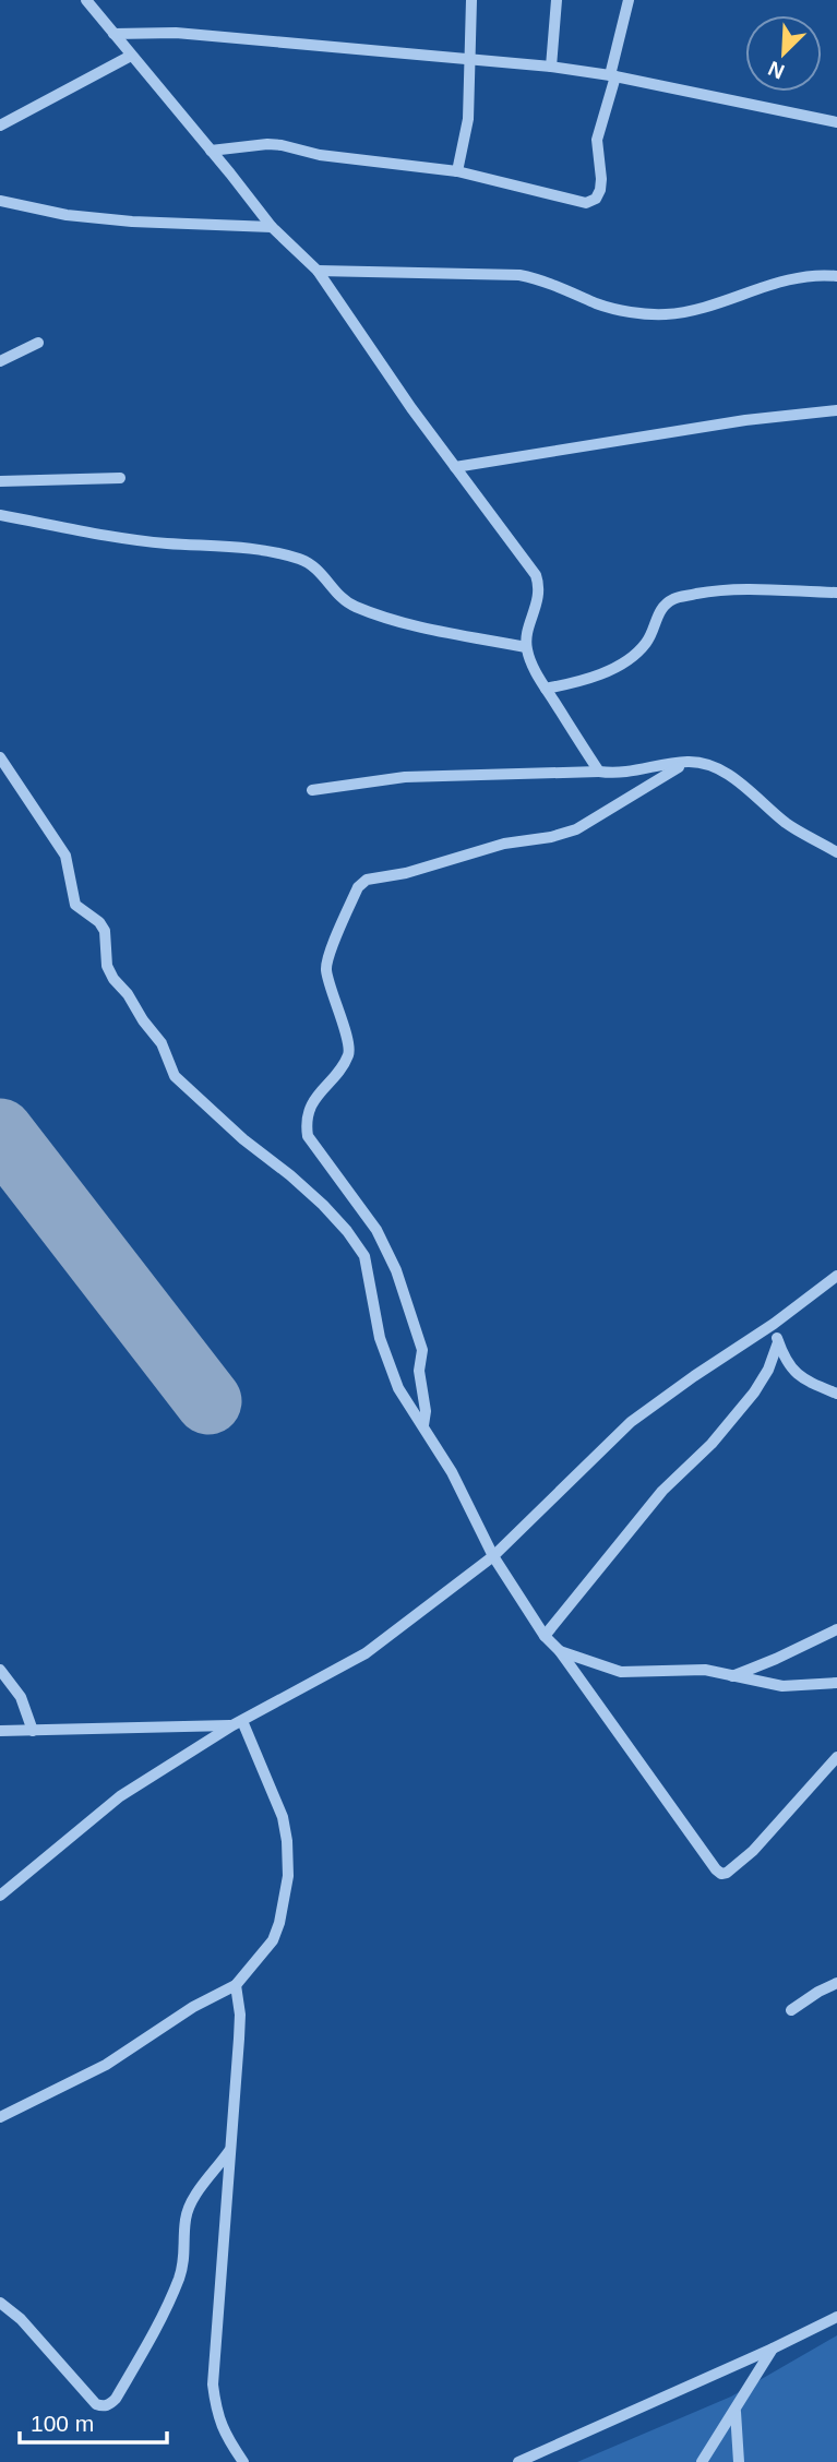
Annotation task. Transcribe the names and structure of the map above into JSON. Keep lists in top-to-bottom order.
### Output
{
  "scale_bar": "100 m",
  "north": "bottom left"
}
